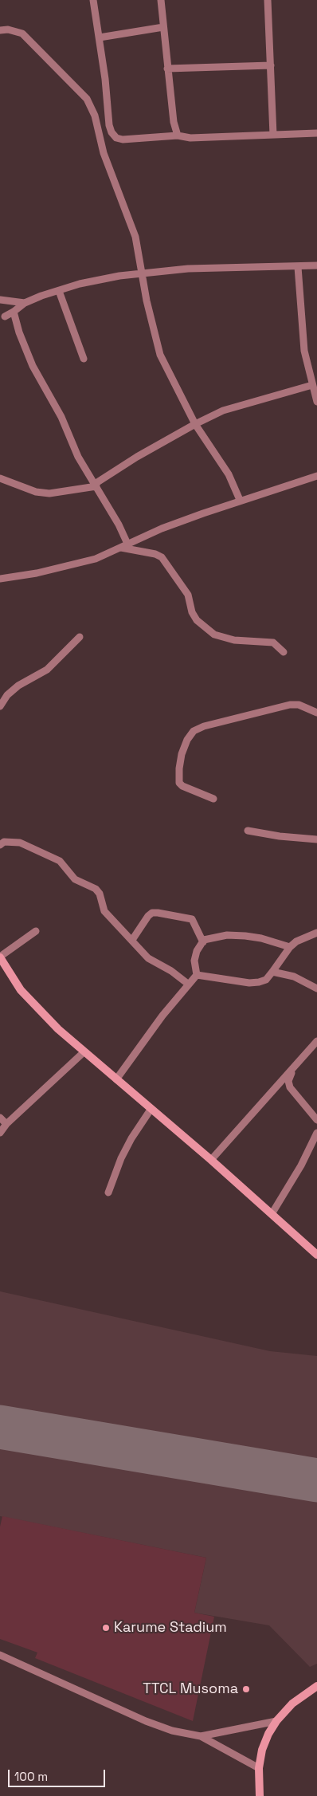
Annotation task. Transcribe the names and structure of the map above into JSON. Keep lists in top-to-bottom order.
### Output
{
  "places": ["Karume Stadium", "TTCL Musoma"],
  "scale_bar": "100 m"
}
